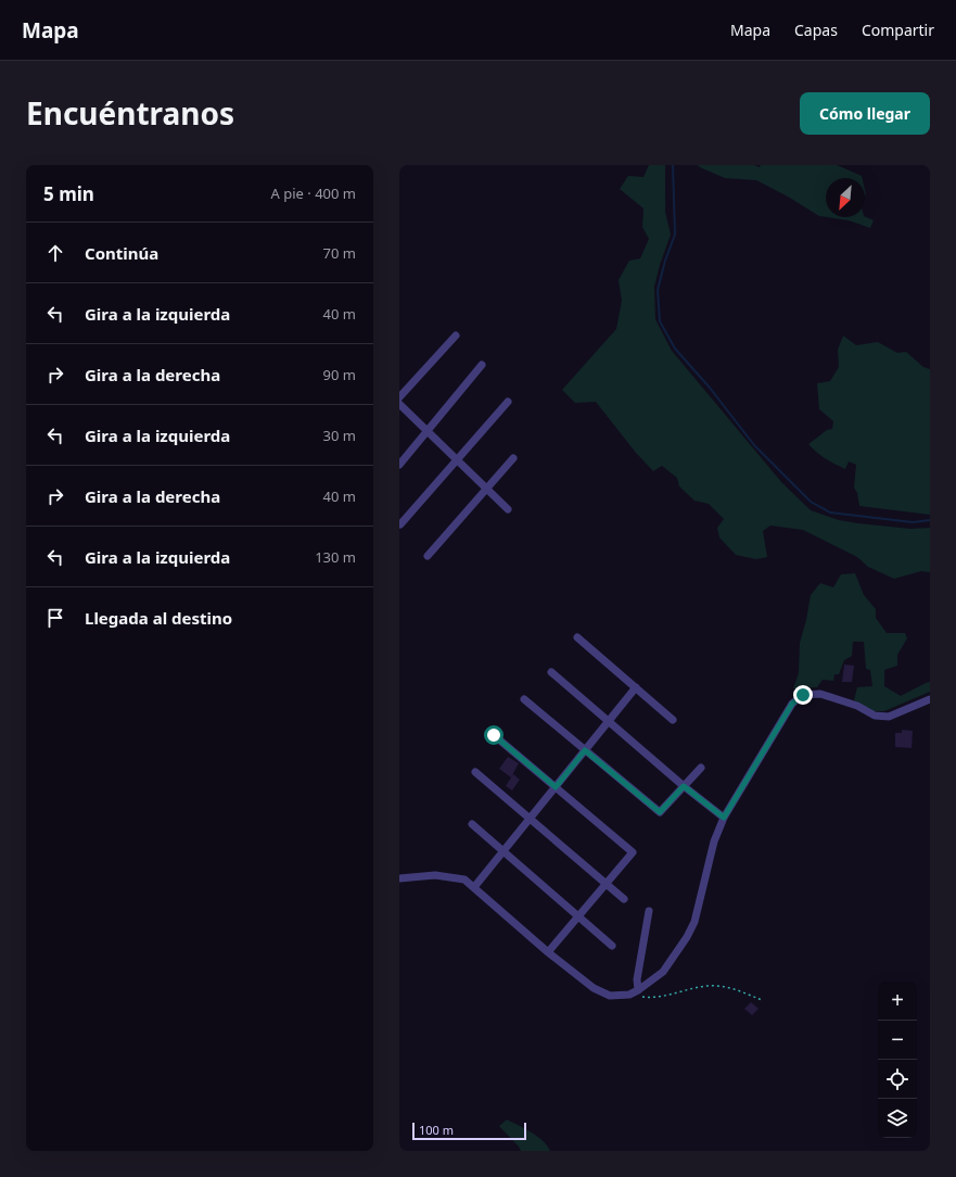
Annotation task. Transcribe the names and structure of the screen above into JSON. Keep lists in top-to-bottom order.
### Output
{
  "scale_bar": "100 m",
  "north": "bottom left",
  "page": {
    "header": "Mapa",
    "nav": ["Mapa", "Capas", "Compartir"],
    "title": "Encuéntranos",
    "buttons": "Cómo llegar",
    "heading": ["5 min", "A pie · 400 m"],
    "list": [
      ["Continúa", "70 m"],
      ["Gira a la izquierda", "40 m"],
      ["Gira a la derecha", "90 m"],
      ["Gira a la izquierda", "30 m"],
      ["Gira a la derecha", "40 m"],
      ["Gira a la izquierda", "130 m"],
      "Llegada al destino"
    ],
    "map_buttons": ["+", "−"],
    "scale": "100 m"
  }
}
